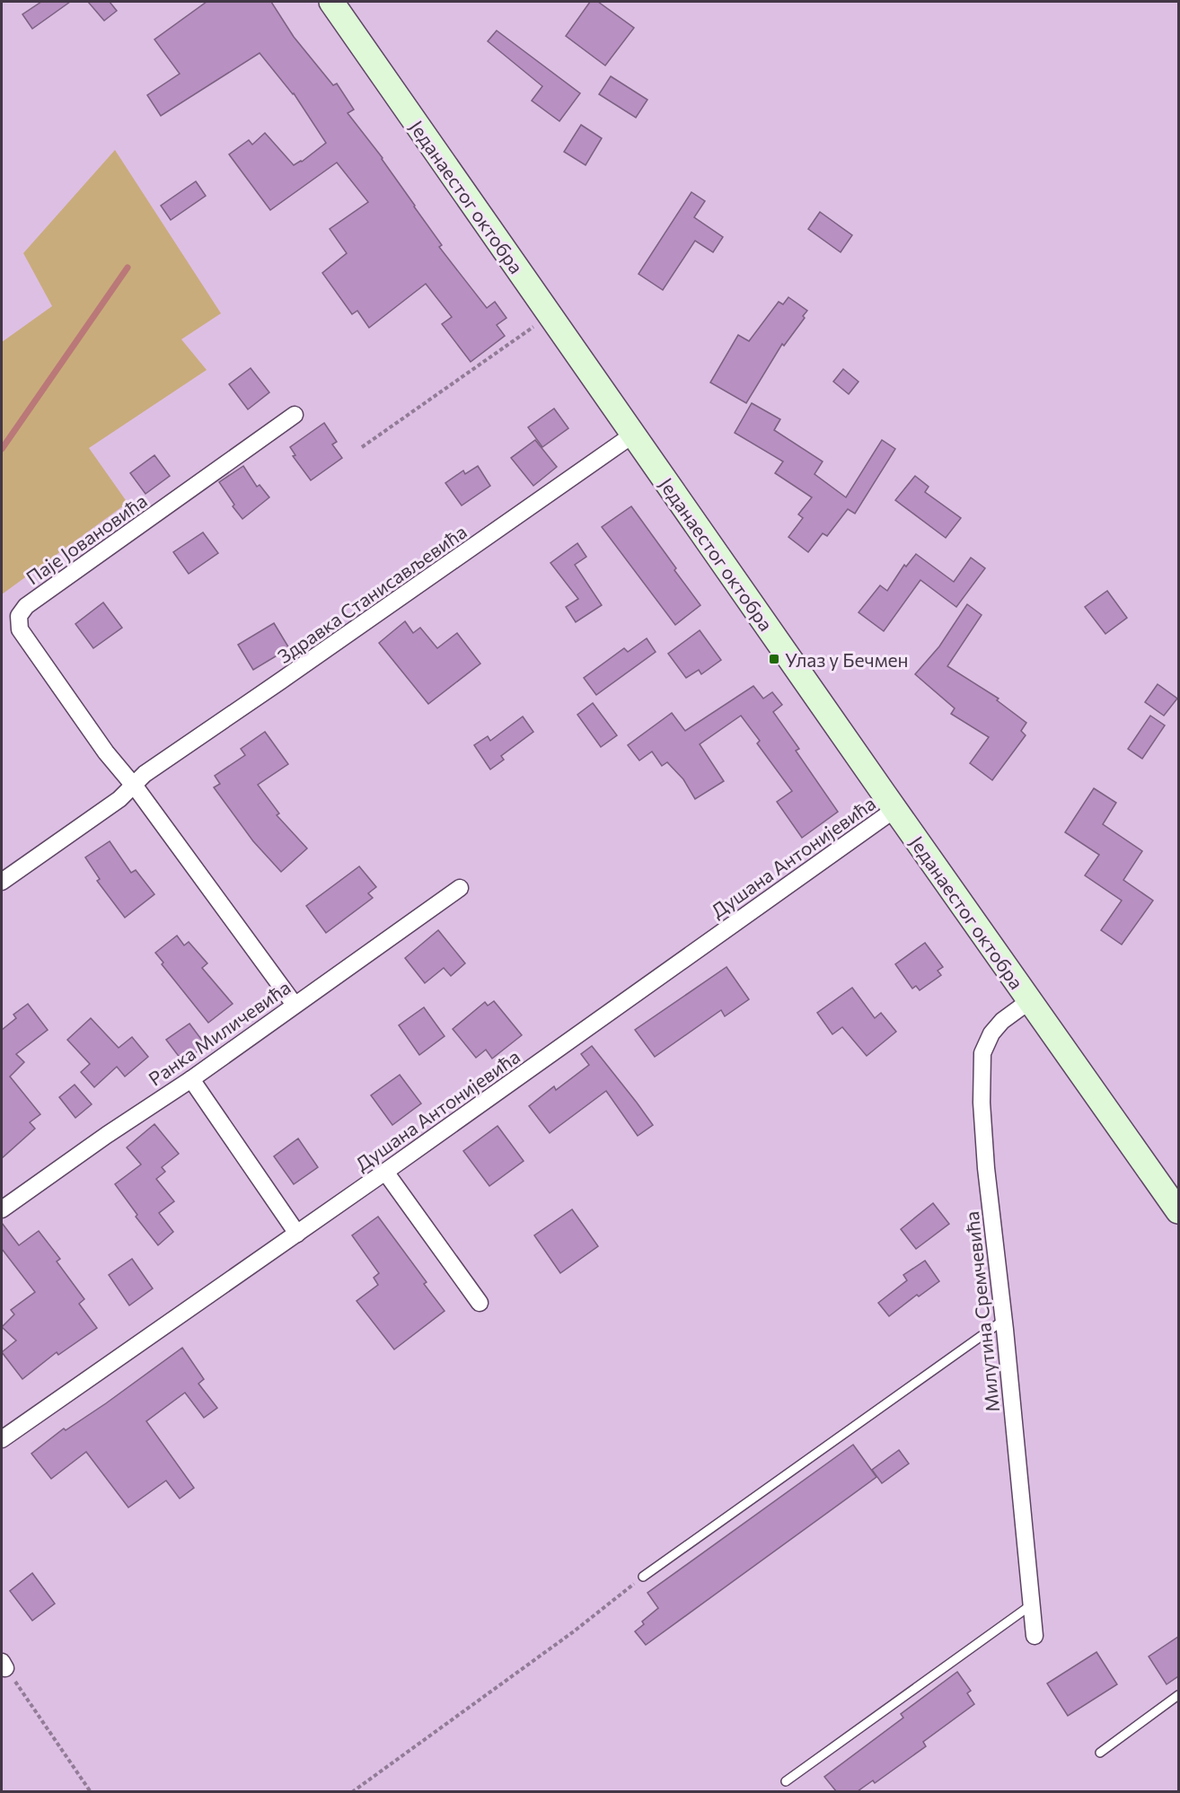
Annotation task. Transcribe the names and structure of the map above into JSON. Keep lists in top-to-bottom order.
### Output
{
  "streets": {
    "main road": ["Једанаестог октобра"],
    "street": [
      "Паје Јовановића",
      "Здравка Станисављевића",
      "Душана Антонијевића",
      "Ранка Миличевића",
      "Милутина Сремчевића"
    ]
  },
  "crossings": [
    ["Једанаестог октобра", "Здравка Станисављевића"],
    ["Једанаестог октобра", "Душана Антонијевића"],
    ["Једанаестог октобра", "Милутина Сремчевића"],
    ["Паје Јовановића", "Здравка Станисављевића"]
  ],
  "places": {
    "transit": ["Улаз у Бечмен"]
  }
}
